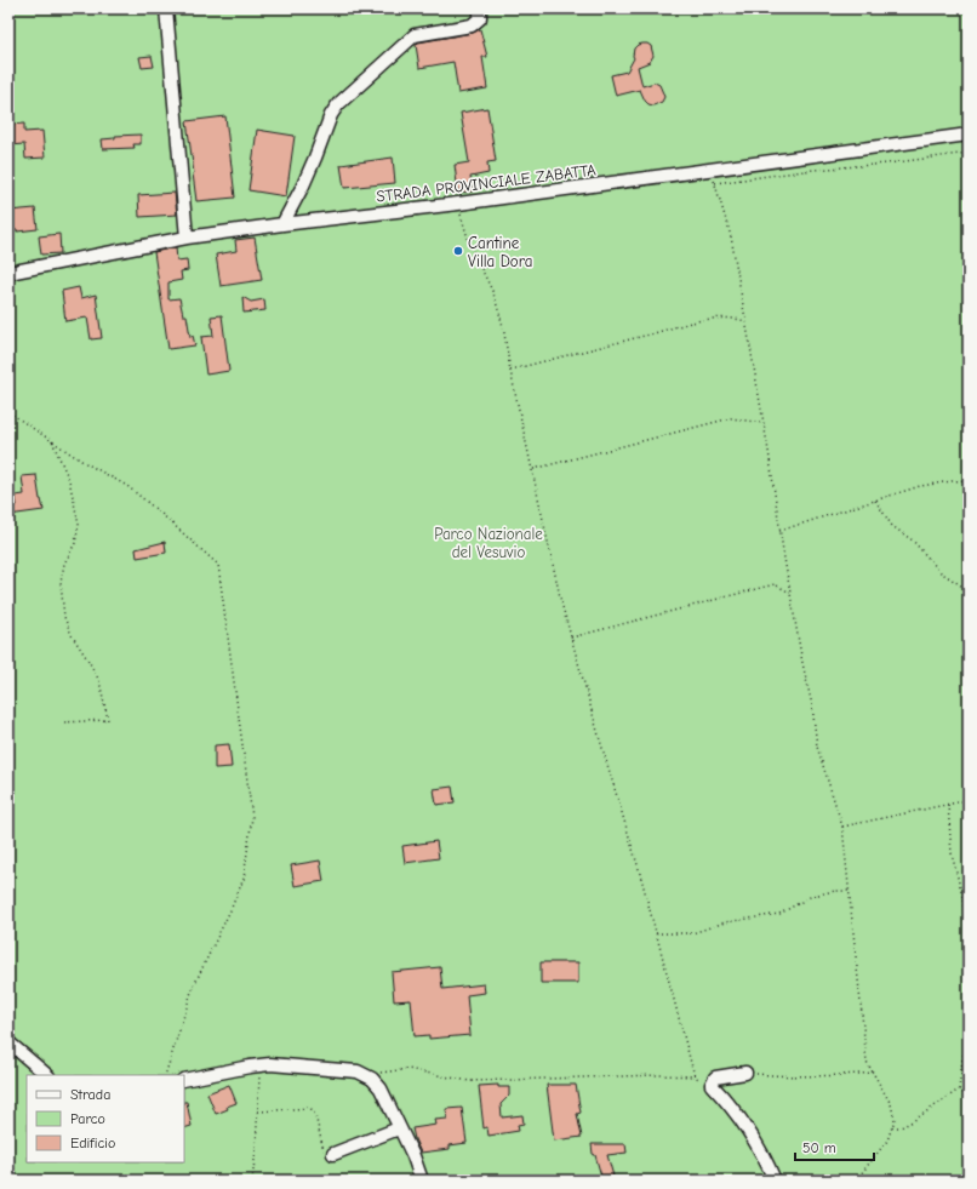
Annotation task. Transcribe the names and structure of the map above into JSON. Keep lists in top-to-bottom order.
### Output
{
  "streets": {
    "street": ["STRADA PROVINCIALE ZABATTA"]
  },
  "parks": ["Parco Nazionale del Vesuvio"],
  "places": ["Cantine Villa Dora"],
  "legend": ["Strada", "Parco", "Edificio"],
  "scale_bar": "50 m"
}
